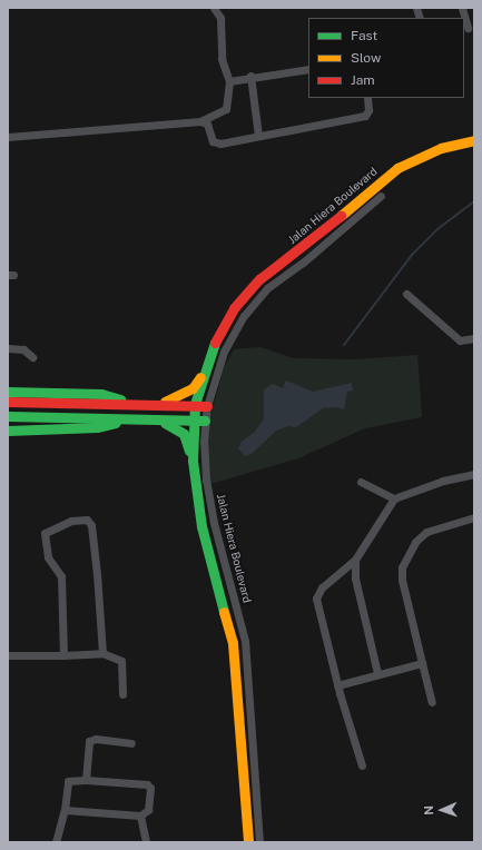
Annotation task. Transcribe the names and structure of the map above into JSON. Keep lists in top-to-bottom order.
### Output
{
  "streets": {
    "street": ["Jalan Hiera Boulevard"]
  },
  "legend": ["Fast", "Slow", "Jam"],
  "north": "left"
}
